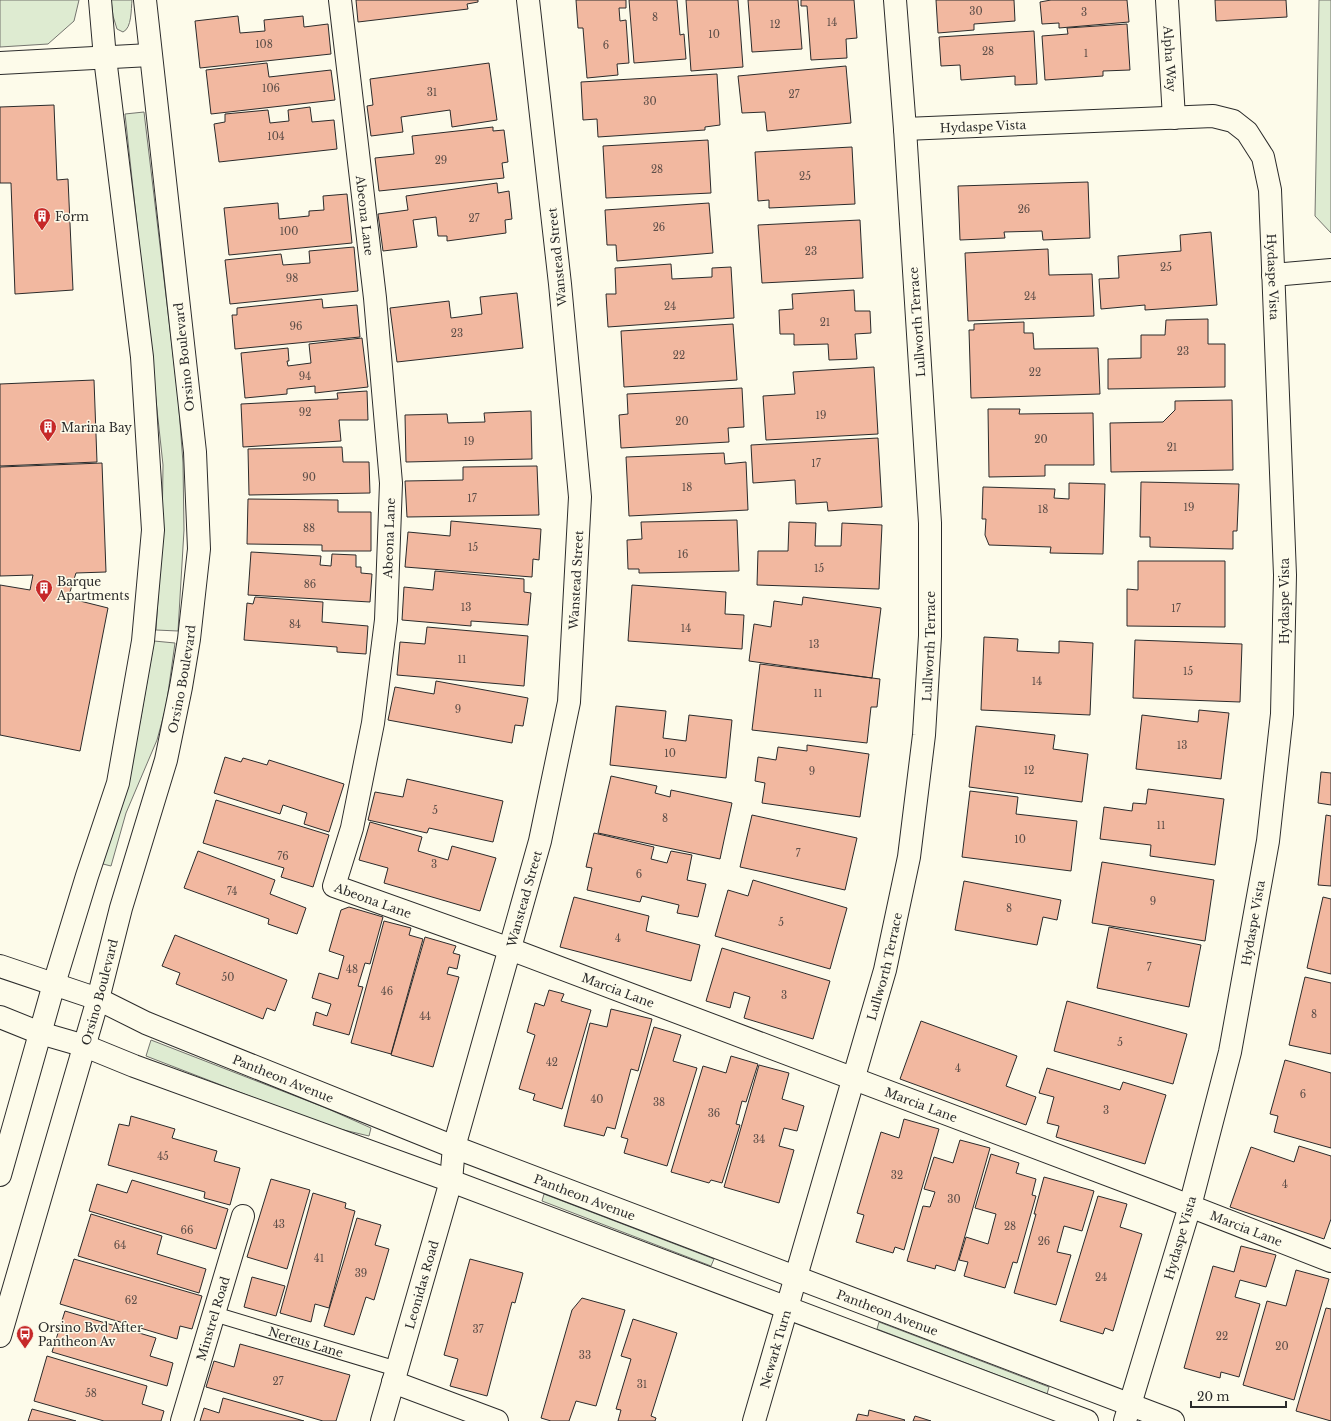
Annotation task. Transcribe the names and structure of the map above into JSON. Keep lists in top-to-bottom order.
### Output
{
  "streets": {
    "street": [
      "Alpha Way",
      "Hydaspe Vista",
      "Abeona Lane",
      "Wanstead Street",
      "Lullworth Terrace",
      "Orsino Boulevard",
      "Marcia Lane",
      "Pantheon Avenue",
      "Leonidas Road",
      "Minstrel Road",
      "Nereus Lane",
      "Newark Turn"
    ]
  },
  "crossings": [
    ["Alpha Way", "Hydaspe Vista"],
    ["Hydaspe Vista", "Lullworth Terrace"],
    ["Hydaspe Vista", "Marcia Lane"],
    ["Hydaspe Vista", "Pantheon Avenue"],
    ["Abeona Lane", "Wanstead Street"],
    ["Abeona Lane", "Marcia Lane"],
    ["Wanstead Street", "Marcia Lane"],
    ["Wanstead Street", "Pantheon Avenue"],
    ["Wanstead Street", "Leonidas Road"],
    ["Lullworth Terrace", "Marcia Lane"],
    ["Lullworth Terrace", "Pantheon Avenue"],
    ["Lullworth Terrace", "Newark Turn"],
    ["Orsino Boulevard", "Pantheon Avenue"],
    ["Pantheon Avenue", "Leonidas Road"],
    ["Pantheon Avenue", "Newark Turn"],
    ["Leonidas Road", "Nereus Lane"],
    ["Minstrel Road", "Nereus Lane"]
  ],
  "places": {
    "building": ["Form", "Marina Bay", "Barque Apartments"],
    "bus stop": ["Orsino Bvd After Pantheon Av"]
  },
  "house_numbers": [
    "30",
    "3",
    "8",
    "14",
    "12",
    "10",
    "108",
    "6",
    "28",
    "1",
    "106",
    "31",
    "27",
    "30",
    "104",
    "29",
    "28",
    "25",
    "26",
    "27",
    "26",
    "100",
    "23",
    "25",
    "98",
    "24",
    "24",
    "21",
    "96",
    "23",
    "23",
    "22",
    "22",
    "94",
    "92",
    "19",
    "20",
    "20",
    "19",
    "21",
    "17",
    "90",
    "18",
    "17",
    "19",
    "18",
    "88",
    "15",
    "16",
    "15",
    "86",
    "13",
    "17",
    "84",
    "14",
    "13",
    "11",
    "15",
    "14",
    "11",
    "9",
    "13",
    "10",
    "12",
    "9",
    "5",
    "8",
    "11",
    "10",
    "7",
    "76",
    "3",
    "6",
    "74",
    "9",
    "8",
    "5",
    "4",
    "7",
    "48",
    "50",
    "46",
    "3",
    "8",
    "44",
    "5",
    "42",
    "4",
    "6",
    "40",
    "38",
    "3",
    "36",
    "34",
    "45",
    "32",
    "4",
    "30",
    "43",
    "28",
    "66",
    "26",
    "64",
    "41",
    "39",
    "24",
    "62",
    "37",
    "22",
    "20",
    "33",
    "27",
    "31",
    "58"
  ],
  "scale_bar": "20 m"
}
